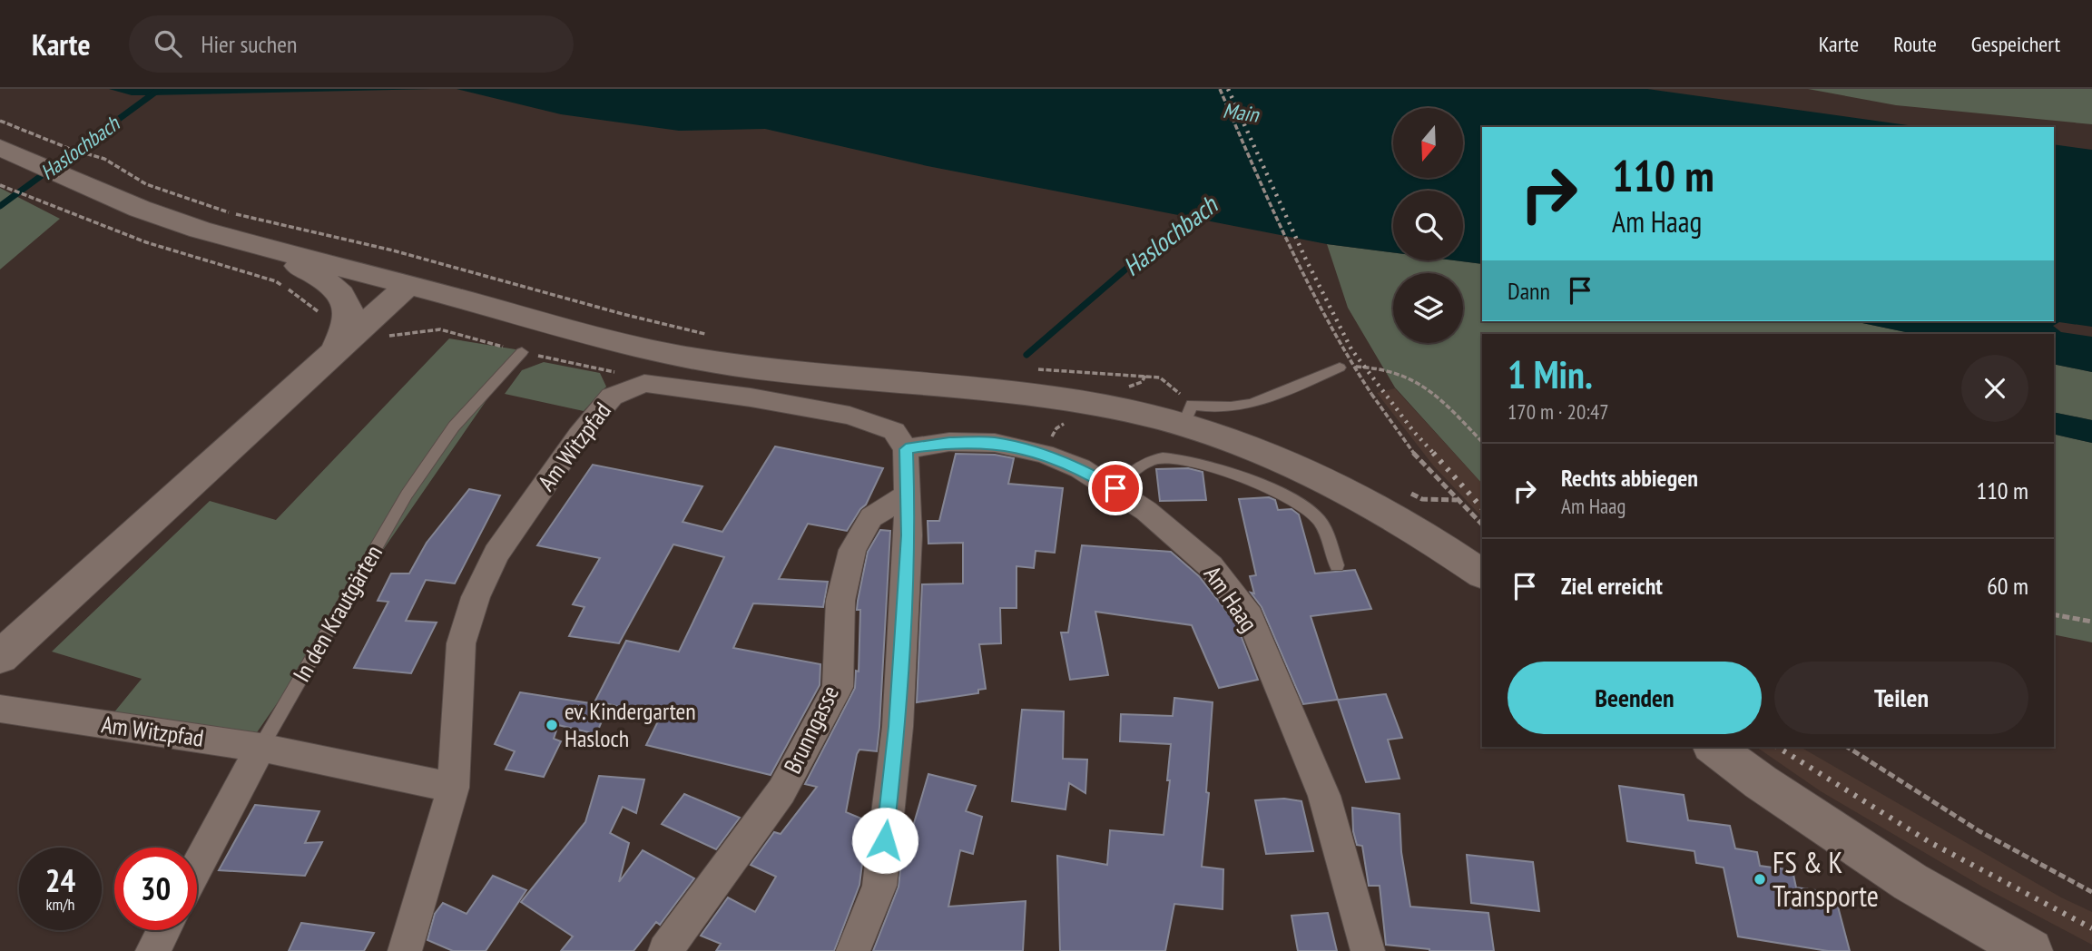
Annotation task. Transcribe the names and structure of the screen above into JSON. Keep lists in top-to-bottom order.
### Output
{
  "streets": {
    "street": [
      "Am Witzpfad",
      "Am Haag",
      "In den Krautgärten",
      "Brunngasse"
    ]
  },
  "crossings": [
    ["Am Witzpfad", "Am Haag"],
    ["Am Witzpfad", "In den Krautgärten"]
  ],
  "water": ["Main", "Haslochbach"],
  "places": ["ev. Kindergarten Hasloch", "FS & K Transporte"],
  "north": "bottom",
  "page": {
    "header": "Karte",
    "search": "Hier suchen",
    "nav": ["Karte", "Route", "Gespeichert"],
    "turn": ["110 m", "Am Haag"],
    "then": "Dann",
    "heading": ["1 Min.", "170 m · 20:47"],
    "list": [
      {
        "name": "Rechts abbiegen",
        "note": "Am Haag",
        "value": "110 m"
      },
      {
        "name": "Ziel erreicht",
        "value": "60 m"
      }
    ],
    "buttons": ["Beenden", "Teilen"],
    "speed": "24 km/h",
    "limit": "30"
  }
}
